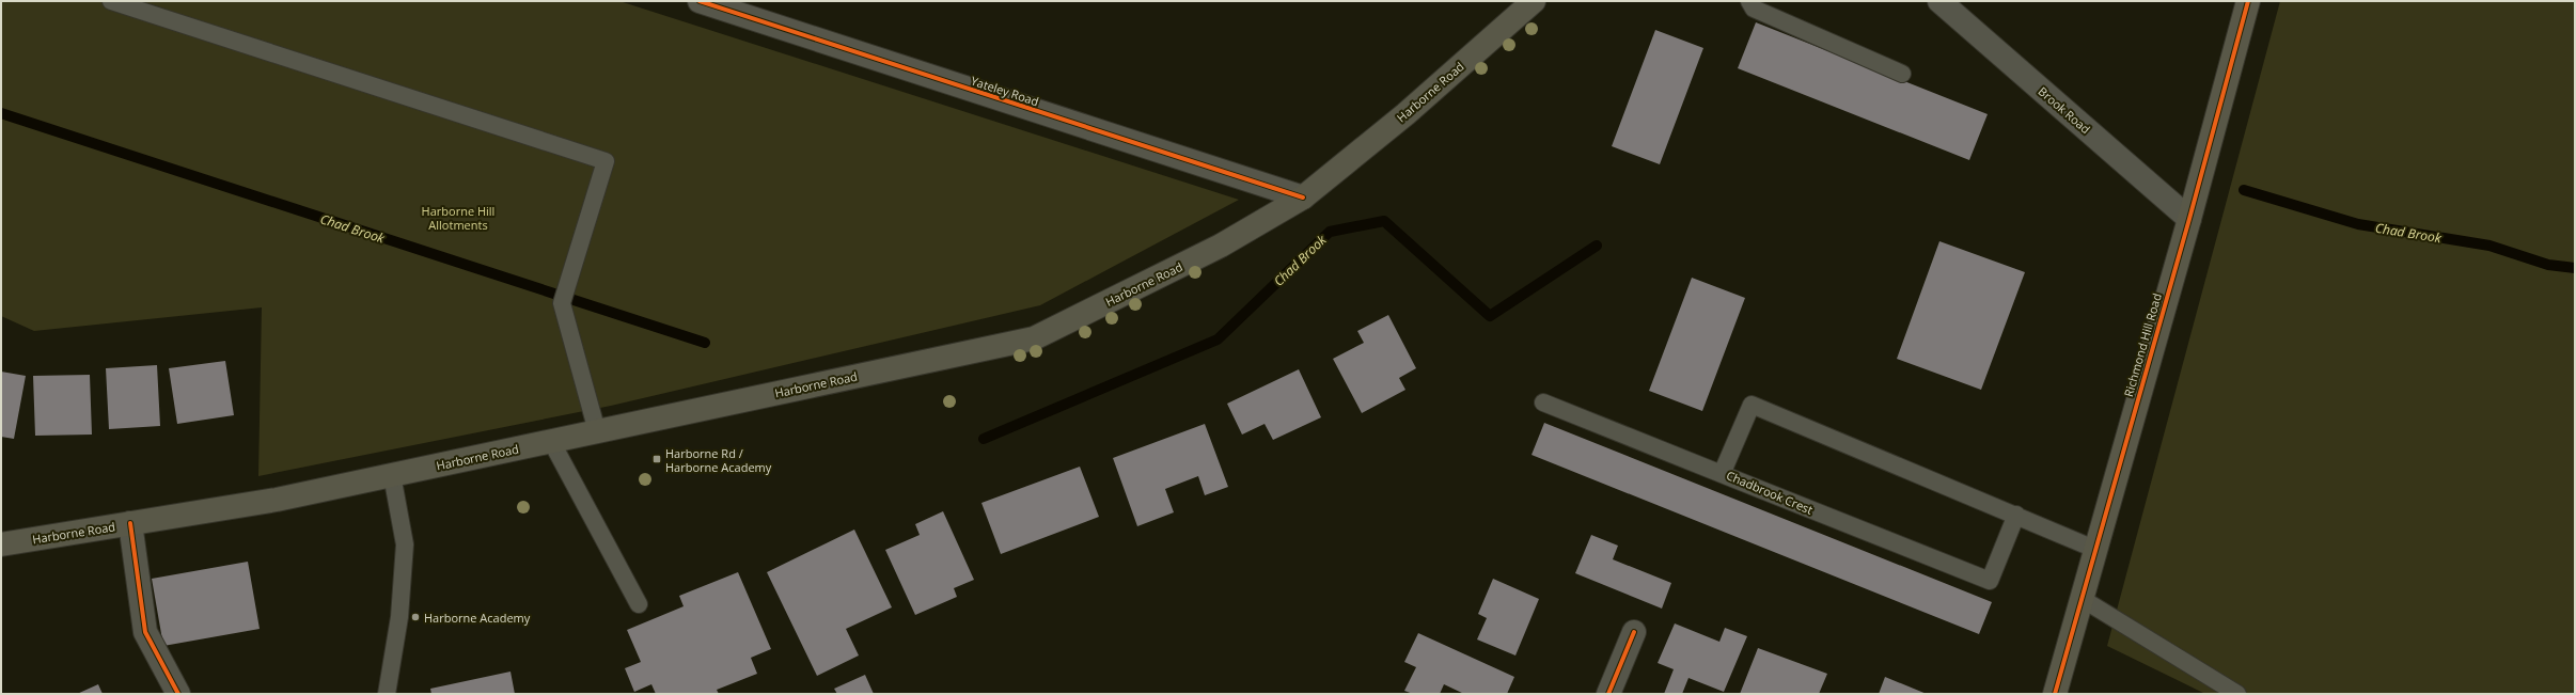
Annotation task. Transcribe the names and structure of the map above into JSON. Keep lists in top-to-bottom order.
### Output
{
  "streets": {
    "main road": ["Harborne Road", "Richmond Hill Road"],
    "street": ["Yateley Road", "Brook Road"],
    "lane": ["Chadbrook Crest"]
  },
  "crossings": [
    ["Yateley Road", "Harborne Road"],
    ["Brook Road", "Richmond Hill Road"],
    ["Richmond Hill Road", "Chadbrook Crest"]
  ],
  "water": ["Chad Brook"],
  "parks": ["Harborne Hill Allotments"],
  "places": {
    "transit": ["Harborne Rd / Harborne Academy"],
    "other": ["Harborne Academy"]
  }
}
